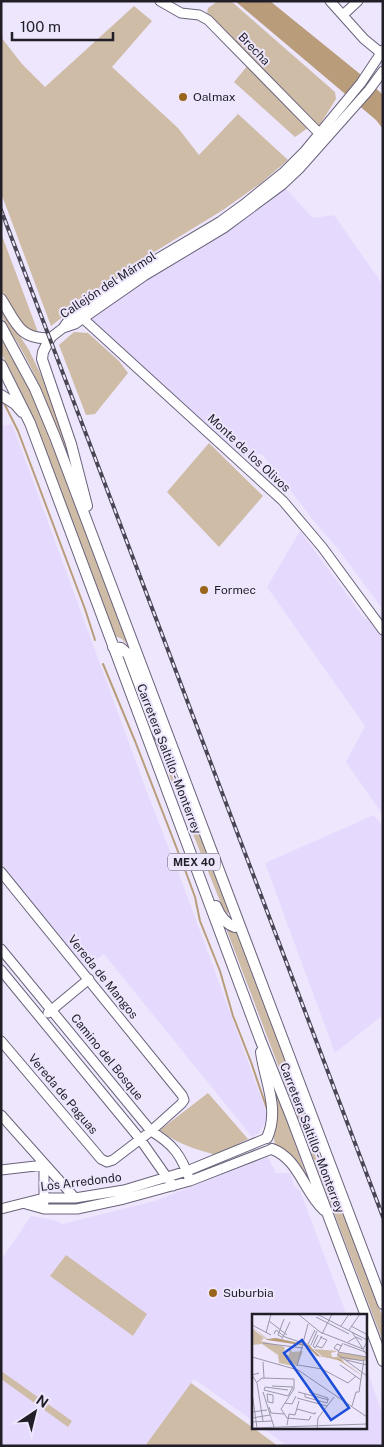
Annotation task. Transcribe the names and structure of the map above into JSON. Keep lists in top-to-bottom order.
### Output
{
  "streets": {
    "main road": ["Carretera Saltillo - Monterrey", "MEX 40"],
    "street": [
      "Brecha",
      "Callejón del Mármol",
      "Monte de los Olivos",
      "Vereda de Mangos",
      "Camino del Bosque",
      "Vereda de Paguas",
      "Los Arredondo"
    ]
  },
  "crossings": [
    ["Brecha", "Callejón del Mármol"],
    ["Callejón del Mármol", "Monte de los Olivos"],
    ["Vereda de Mangos", "Camino del Bosque"],
    ["Camino del Bosque", "Vereda de Paguas"],
    ["Camino del Bosque", "Los Arredondo"]
  ],
  "places": ["Oalmax", "Formec", "Suburbia"],
  "scale_bar": "100 m",
  "north": "top right"
}
